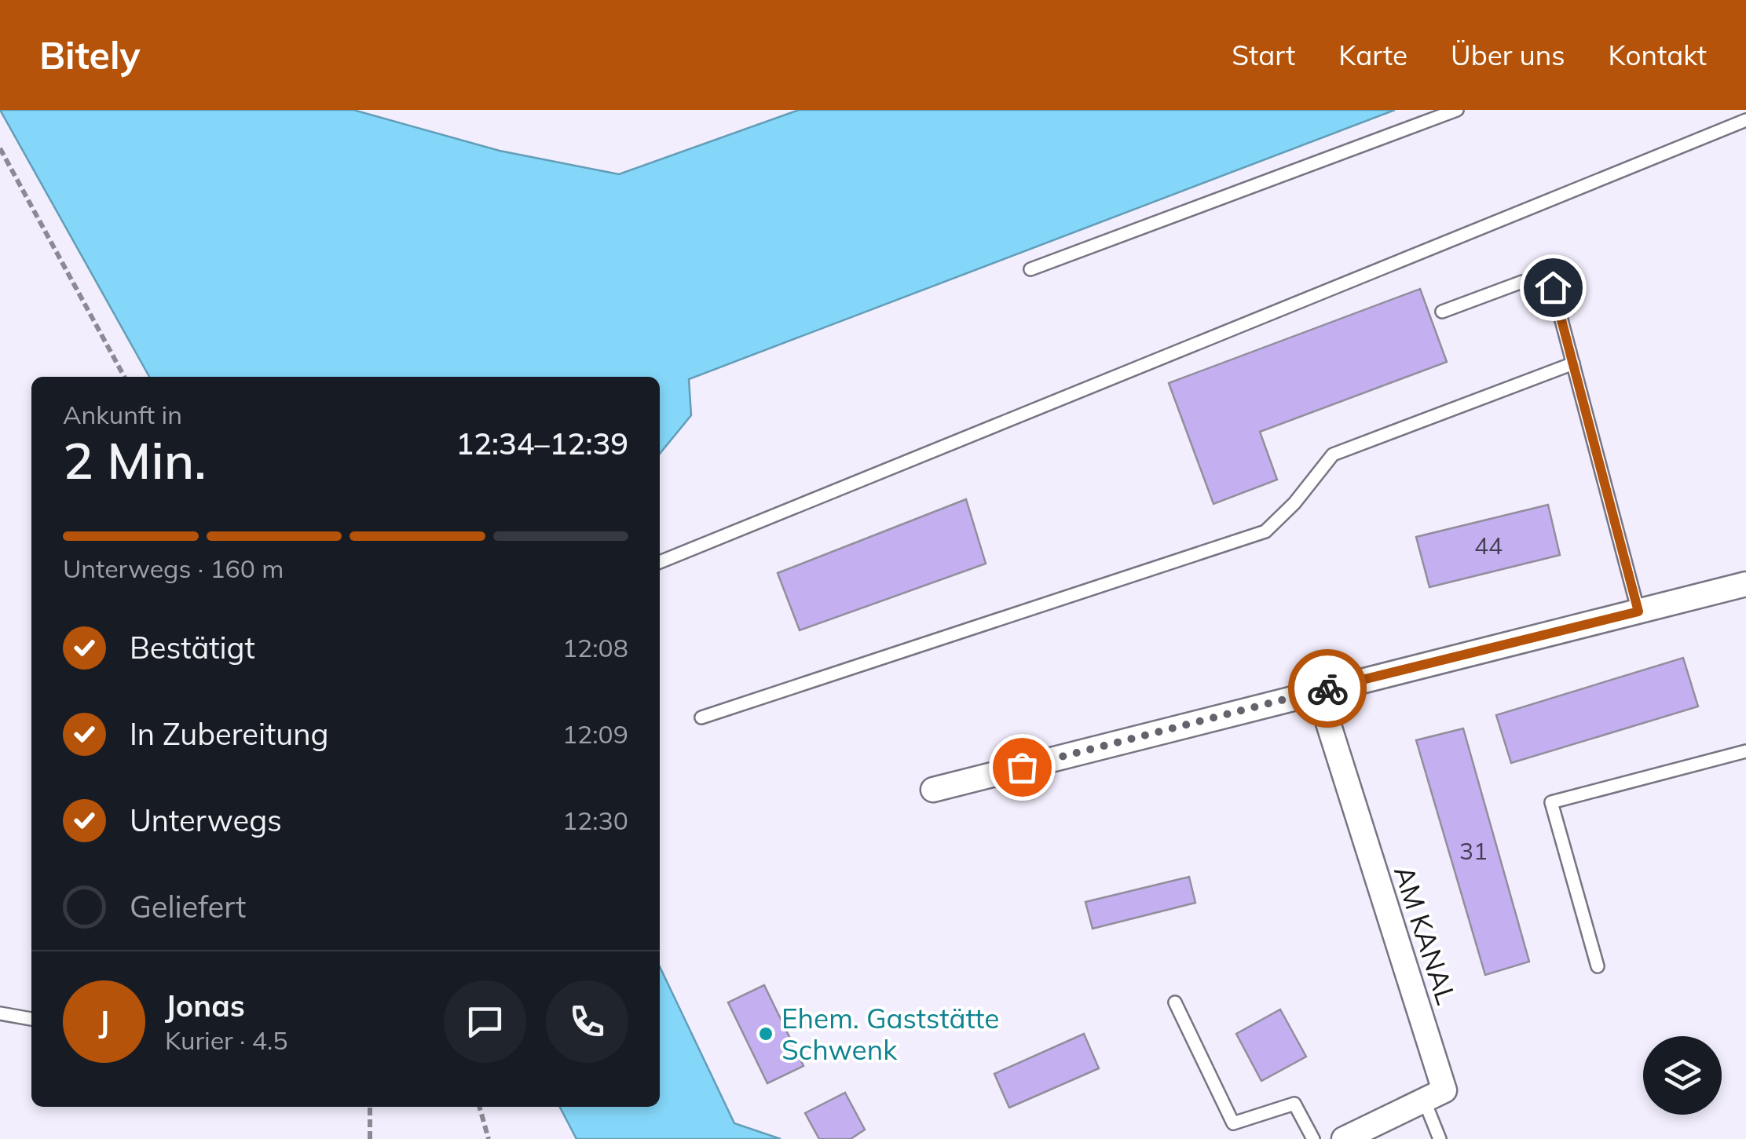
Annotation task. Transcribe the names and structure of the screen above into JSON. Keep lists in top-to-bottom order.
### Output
{
  "streets": {
    "street": ["AM KANAL"]
  },
  "places": ["Ehem. Gaststätte Schwenk"],
  "house_numbers": ["44", "31"],
  "page": {
    "header": "Bitely",
    "nav": [
      "Start",
      "Karte",
      "Über uns",
      "Kontakt"
    ],
    "heading": ["2 Min.", "Ankunft in", "12:34–12:39"],
    "panel": ["Jonas", "Kurier · 4.5"],
    "bar": "Unterwegs · 160 m",
    "list": [
      ["Bestätigt", "12:08"],
      ["In Zubereitung", "12:09"],
      ["Unterwegs", "12:30"],
      "Geliefert"
    ],
    "round": "J"
  }
}
